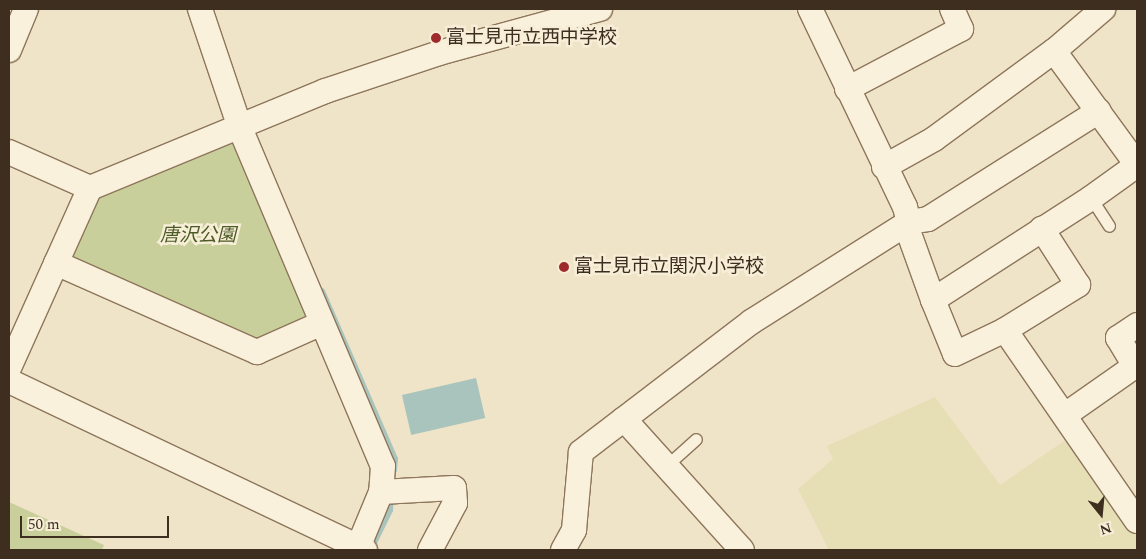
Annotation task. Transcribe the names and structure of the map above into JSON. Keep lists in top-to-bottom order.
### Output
{
  "parks": ["唐沢公園"],
  "places": ["富士見市立西中学校", "富士見市立関沢小学校"],
  "scale_bar": "50 m",
  "north": "bottom"
}
